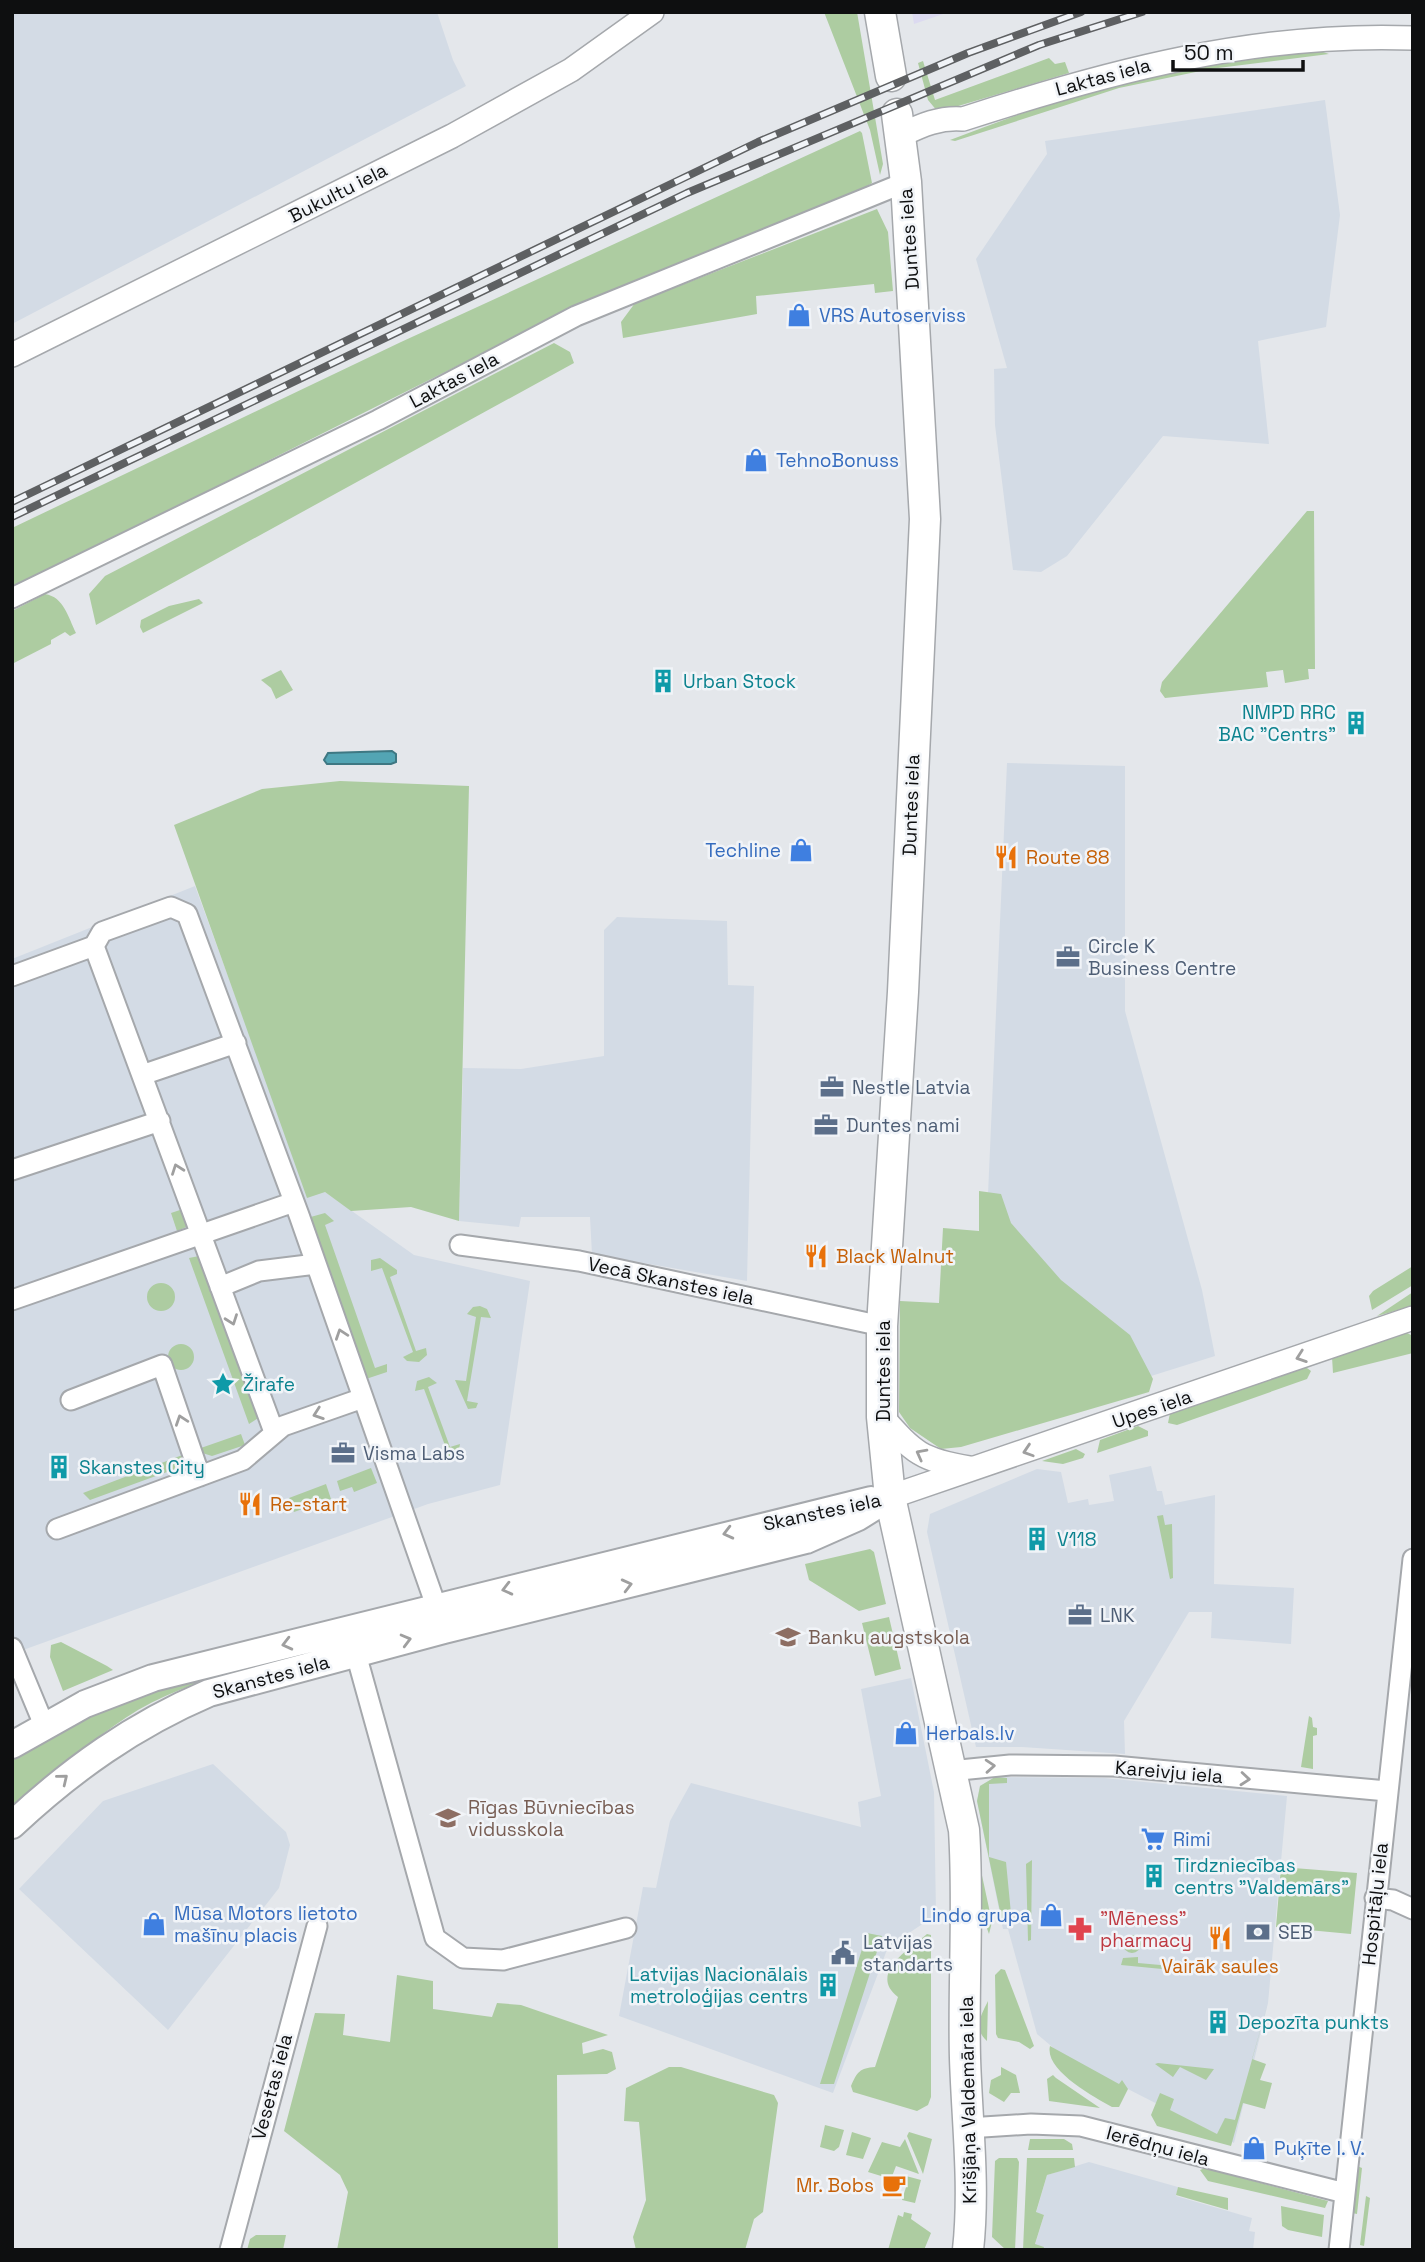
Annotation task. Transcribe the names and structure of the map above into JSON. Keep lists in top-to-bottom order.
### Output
{
  "streets": {
    "main road": ["Duntes iela", "Skanstes iela", "Krišjāņa Valdemāra iela"],
    "street": [
      "Laktas iela",
      "Bukultu iela",
      "Vecā Skanstes iela",
      "Upes iela",
      "Kareivju iela",
      "Hospitāļu iela",
      "Vesetas iela",
      "Ierēdņu iela"
    ]
  },
  "crossings": [
    ["Laktas iela", "Duntes iela"],
    ["Duntes iela", "Vecā Skanstes iela"],
    ["Duntes iela", "Upes iela"],
    ["Duntes iela", "Skanstes iela"],
    ["Duntes iela", "Krišjāņa Valdemāra iela"],
    ["Upes iela", "Skanstes iela"],
    ["Upes iela", "Krišjāņa Valdemāra iela"],
    ["Skanstes iela", "Krišjāņa Valdemāra iela"],
    ["Kareivju iela", "Hospitāļu iela"],
    ["Kareivju iela", "Krišjāņa Valdemāra iela"],
    ["Hospitāļu iela", "Ierēdņu iela"],
    ["Krišjāņa Valdemāra iela", "Ierēdņu iela"]
  ],
  "one_way": ["Upes iela", "Kareivju iela"],
  "places": {
    "shop": [
      "VRS Autoserviss",
      "TehnoBonuss",
      "Techline",
      "Herbals.lv",
      "Lindo grupa",
      "Mūsa Motors lietoto mašīnu placis",
      "Puķīte I. V."
    ],
    "building": [
      "Urban Stock",
      "NMPD RRC BAC \"Centrs\"",
      "Skanstes City",
      "V118",
      "Tirdzniecības centrs \"Valdemārs\"",
      "Latvijas Nacionālais metroloģijas centrs",
      "Depozīta punkts"
    ],
    "restaurant": [
      "Route 88",
      "Black Walnut",
      "Re-start",
      "Vairāk saules"
    ],
    "office": [
      "Circle K Business Centre",
      "Nestle Latvia",
      "Duntes nami",
      "Visma Labs",
      "LNK"
    ],
    "place": ["Žirafe"],
    "school or university": ["Banku augstskola", "Rīgas Būvniecības vidusskola"],
    "supermarket": ["Rimi"],
    "pharmacy": ["\"Mēness\" pharmacy"],
    "bank": ["SEB"],
    "public building": ["Latvijas standarts"],
    "cafe": ["Mr. Bobs"]
  },
  "scale_bar": "50 m"
}
